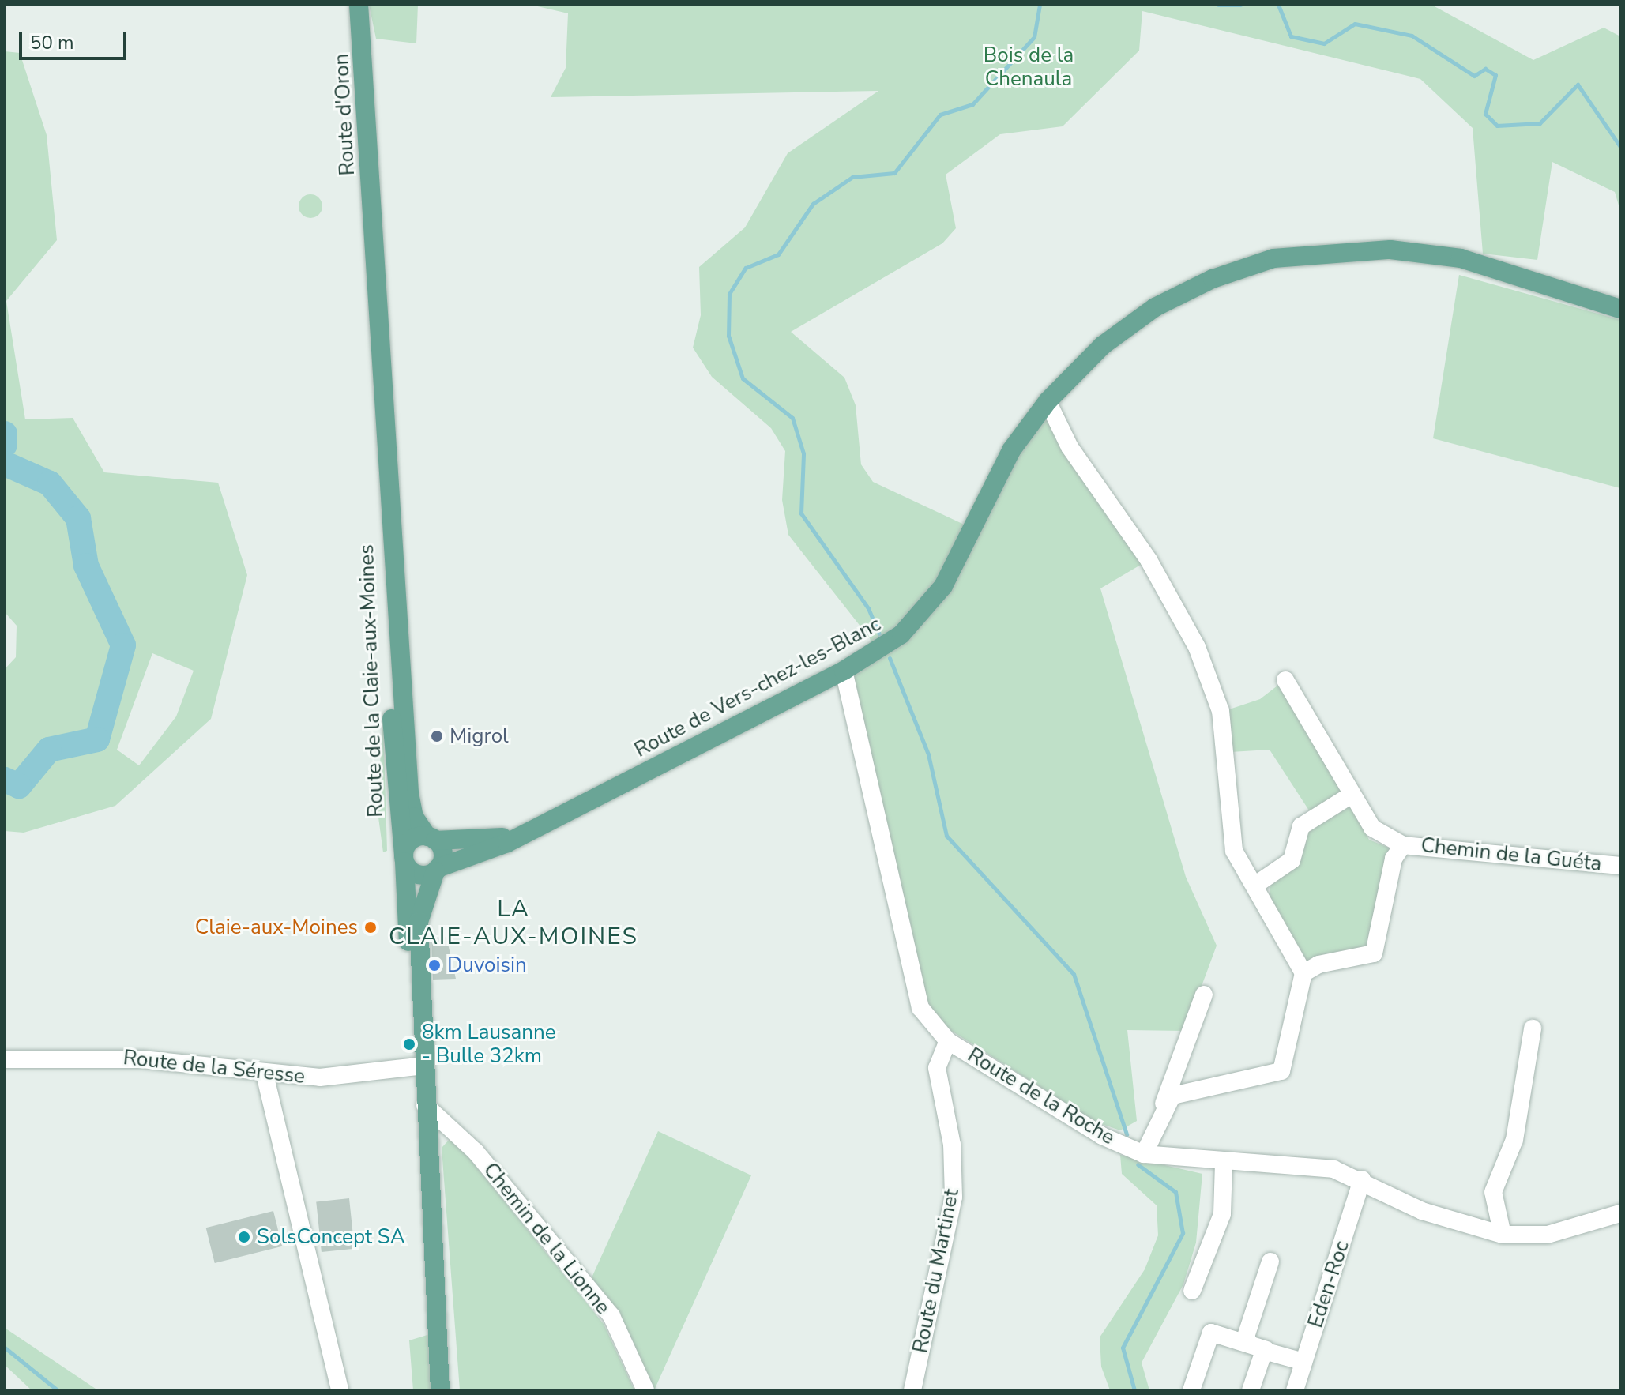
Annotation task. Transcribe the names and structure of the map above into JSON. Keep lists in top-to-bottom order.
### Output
{
  "streets": {
    "main road": ["Route d'Oron", "Route de la Claie-aux-Moines", "Route de Vers-chez-les-Blanc"],
    "street": [
      "Chemin de la Guéta",
      "Route de la Séresse",
      "Route de la Roche",
      "Chemin de la Lionne",
      "Route du Martinet",
      "Eden-Roc"
    ]
  },
  "crossings": [
    ["Route d'Oron", "Route de la Claie-aux-Moines"],
    ["Route de la Claie-aux-Moines", "Route de Vers-chez-les-Blanc"],
    ["Route de la Claie-aux-Moines", "Route de la Séresse"],
    ["Route de la Claie-aux-Moines", "Chemin de la Lionne"],
    ["Route de Vers-chez-les-Blanc", "Route de la Roche"],
    ["Route de la Roche", "Route du Martinet"],
    ["Route de la Roche", "Eden-Roc"]
  ],
  "districts": ["LA CLAIE-AUX-MOINES"],
  "parks": ["Bois de la Chenaula"],
  "places": [
    "Migrol",
    "Claie-aux-Moines",
    "Duvoisin",
    "8km Lausanne - Bulle 32km",
    "SolsConcept SA"
  ],
  "scale_bar": "50 m"
}
